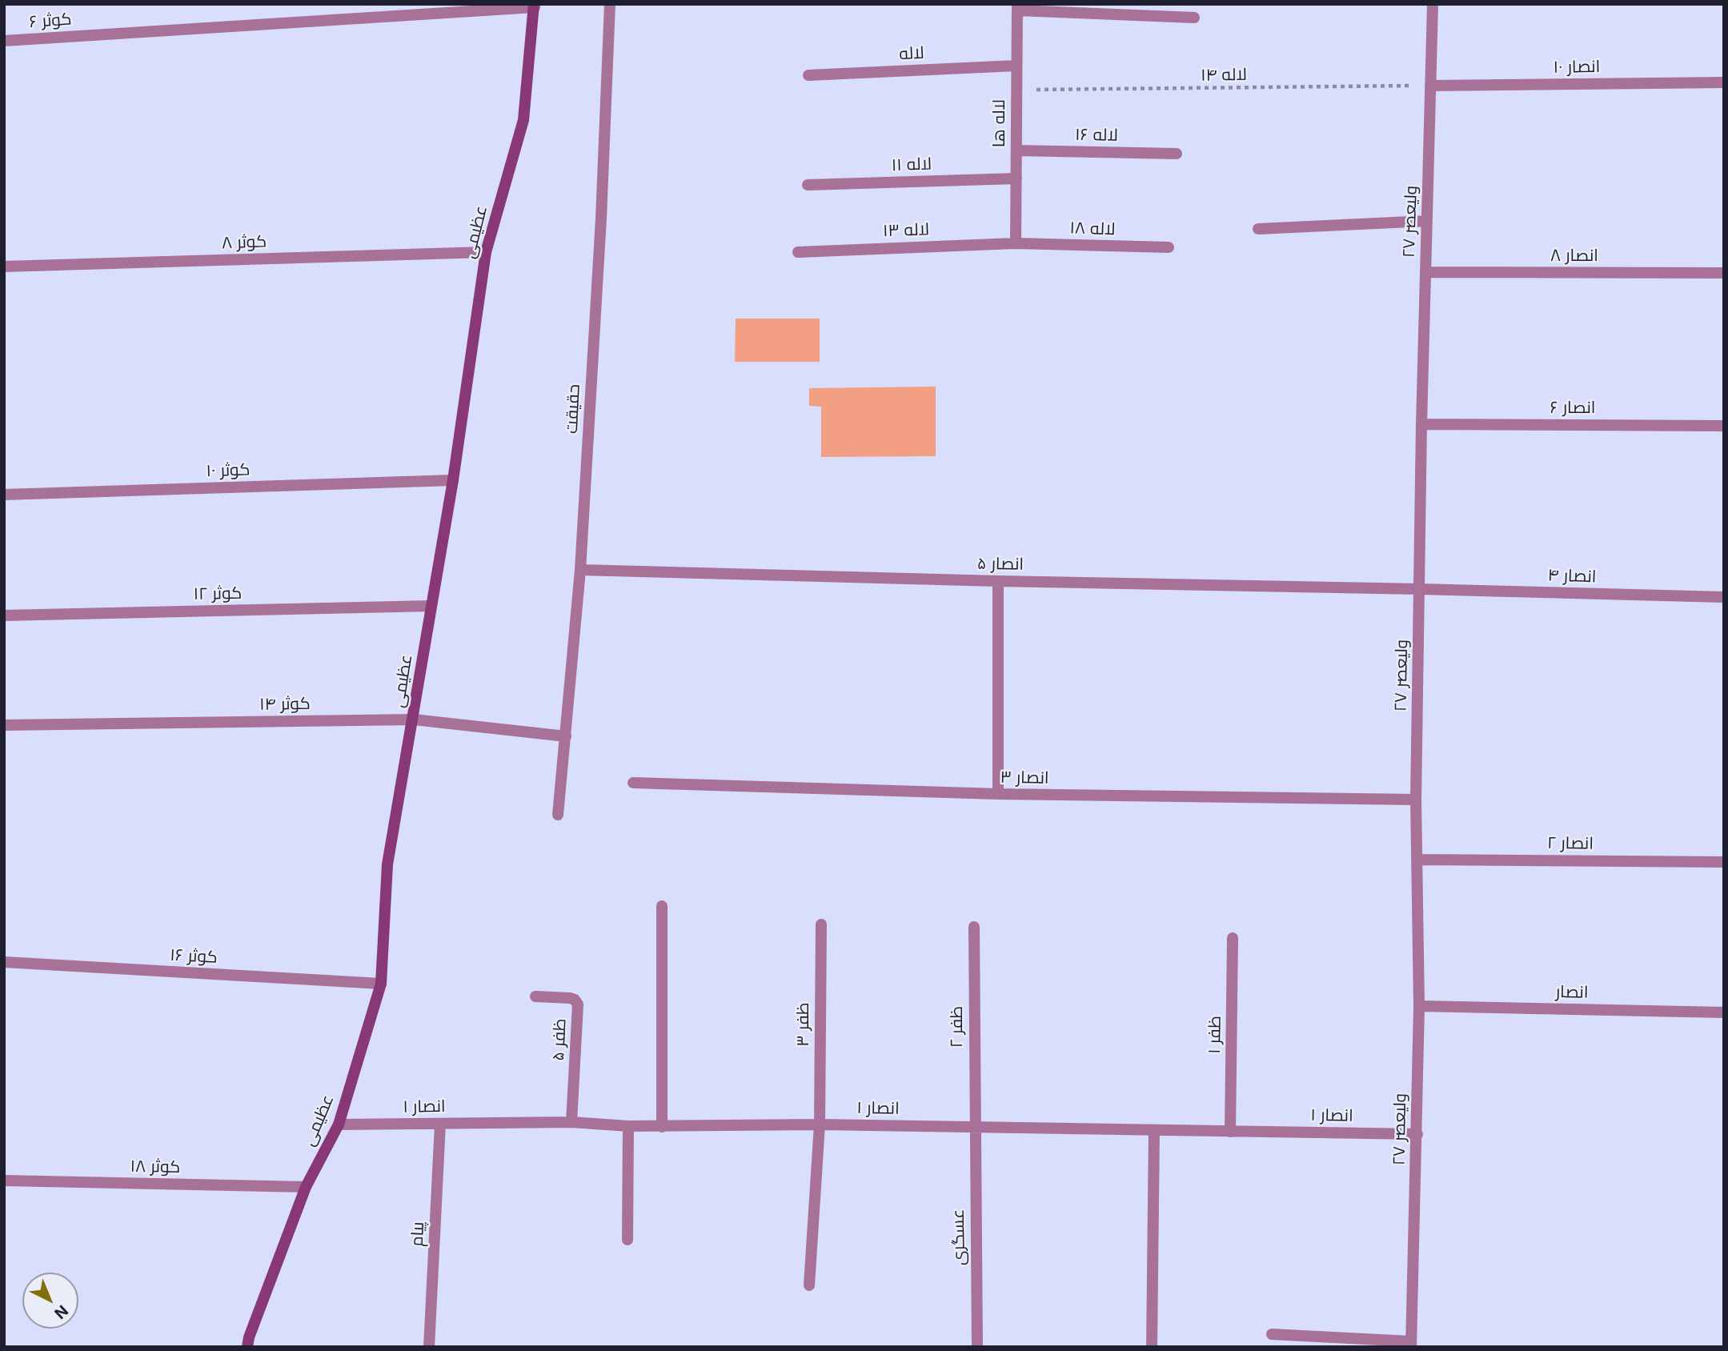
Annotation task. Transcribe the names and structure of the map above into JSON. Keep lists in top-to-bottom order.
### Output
{
  "streets": {
    "street": [
      "کوثر ۶",
      "لاله",
      "انصار ۱۰",
      "لاله ها",
      "لاله ۱۶",
      "لاله ۱۱",
      "ولیعصر ۲۷",
      "لاله ۱۸",
      "لاله ۱۳",
      "عظیمی",
      "کوثر ۸",
      "انصار ۸",
      "انصار ۶",
      "حقیقت",
      "کوثر ۱۰",
      "انصار ۵",
      "انصار ۴",
      "کوثر ۱۲",
      "کوثر ۱۴",
      "انصار ۳",
      "انصار ۲",
      "کوثر ۱۶",
      "انصار",
      "ظفر ۳",
      "ظفر ۲",
      "ظفر ۱",
      "ظفر ۵",
      "انصار ۱",
      "کوثر ۱۸",
      "پیام",
      "عسگری"
    ],
    "path": ["لاله ۱۴"]
  },
  "crossings": [
    ["کوثر ۶", "عظیمی"],
    ["لاله", "لاله ها"],
    ["انصار ۱۰", "لاله ۱۴"],
    ["انصار ۱۰", "ولیعصر ۲۷"],
    ["لاله ۱۴", "لاله ها"],
    ["لاله ۱۴", "ولیعصر ۲۷"],
    ["لاله ها", "لاله ۱۶"],
    ["لاله ها", "لاله ۱۱"],
    ["لاله ها", "لاله ۱۸"],
    ["لاله ها", "لاله ۱۳"],
    ["ولیعصر ۲۷", "انصار ۸"],
    ["ولیعصر ۲۷", "انصار ۶"],
    ["ولیعصر ۲۷", "انصار ۵"],
    ["ولیعصر ۲۷", "انصار ۴"],
    ["ولیعصر ۲۷", "انصار ۳"],
    ["ولیعصر ۲۷", "انصار ۲"],
    ["ولیعصر ۲۷", "انصار"],
    ["ولیعصر ۲۷", "انصار ۱"],
    ["لاله ۱۸", "لاله ۱۳"],
    ["عظیمی", "کوثر ۸"],
    ["عظیمی", "کوثر ۱۰"],
    ["عظیمی", "کوثر ۱۲"],
    ["عظیمی", "کوثر ۱۴"],
    ["عظیمی", "کوثر ۱۶"],
    ["عظیمی", "انصار ۱"],
    ["عظیمی", "کوثر ۱۸"],
    ["حقیقت", "انصار ۵"],
    ["حقیقت", "کوثر ۱۴"],
    ["انصار ۵", "انصار ۴"],
    ["ظفر ۳", "انصار ۱"],
    ["ظفر ۲", "انصار ۱"],
    ["ظفر ۲", "عسگری"],
    ["ظفر ۱", "انصار ۱"],
    ["ظفر ۵", "انصار ۱"],
    ["انصار ۱", "پیام"],
    ["انصار ۱", "عسگری"]
  ],
  "north": "bottom right"
}
